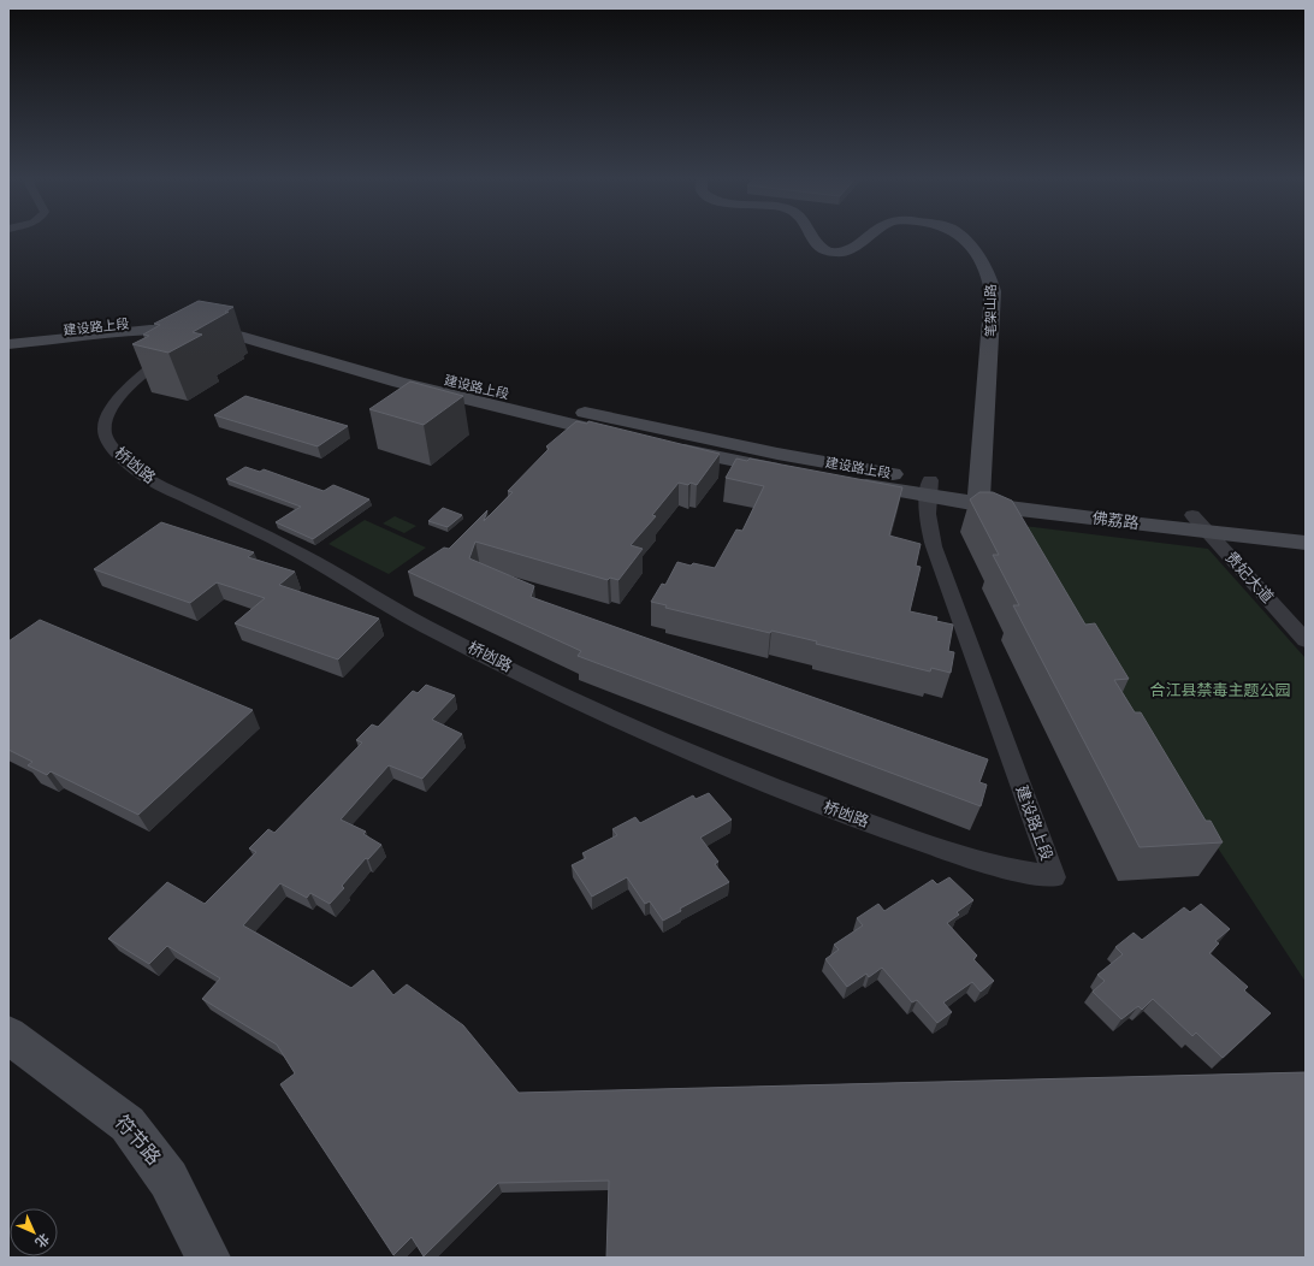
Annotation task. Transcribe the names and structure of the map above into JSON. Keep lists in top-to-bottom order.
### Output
{
  "streets": {
    "main road": [
      "笔架山路",
      "建设路上段",
      "佛荔路",
      "符节路"
    ],
    "street": ["桥凼路", "贵妃大道"]
  },
  "crossings": [
    ["笔架山路", "佛荔路"],
    ["建设路上段", "桥凼路"],
    ["建设路上段", "佛荔路"],
    ["佛荔路", "贵妃大道"]
  ],
  "parks": ["合江县禁毒主题公园"],
  "north": "bottom right"
}
